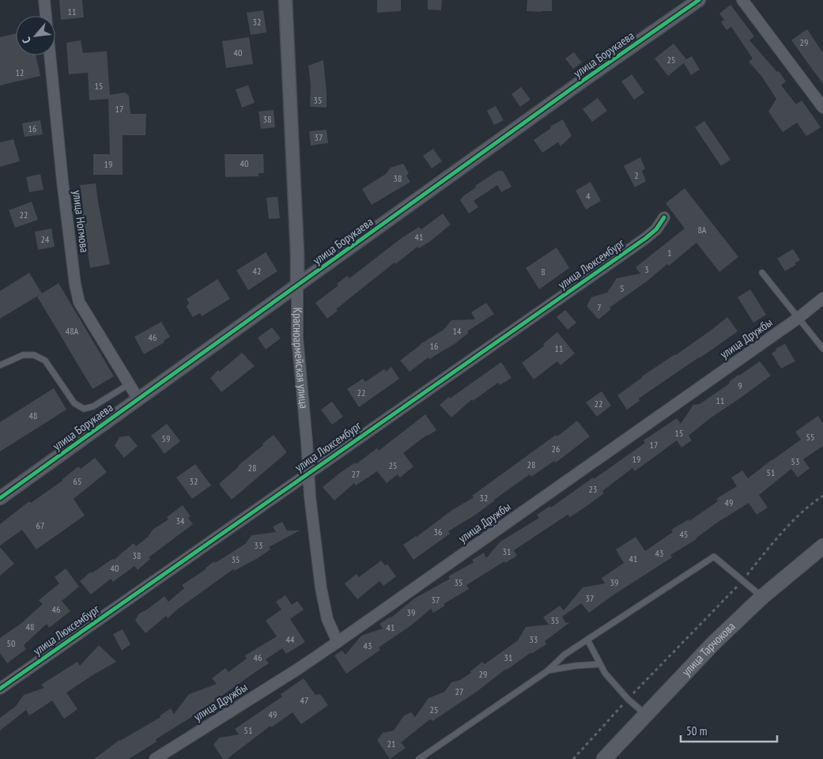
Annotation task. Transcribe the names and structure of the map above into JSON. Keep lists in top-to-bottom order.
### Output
{
  "streets": {
    "main road": ["улица Тарчокова"],
    "street": [
      "улица Борукаева",
      "улица Ногмова",
      "улица Люксембург",
      "улица Дружбы",
      "Красноармейская улица"
    ]
  },
  "crossings": [
    ["улица Борукаева", "улица Ногмова"],
    ["улица Борукаева", "Красноармейская улица"],
    ["улица Люксембург", "Красноармейская улица"],
    ["улица Дружбы", "Красноармейская улица"]
  ],
  "house_numbers": [
    "11",
    "32",
    "29",
    "40",
    "25",
    "12",
    "15",
    "35",
    "17",
    "38",
    "16",
    "37",
    "40",
    "19",
    "2",
    "38",
    "4",
    "22",
    "8А",
    "41",
    "24",
    "1",
    "3",
    "42",
    "8",
    "5",
    "7",
    "48А",
    "14",
    "46",
    "16",
    "11",
    "9",
    "22",
    "11",
    "22",
    "48",
    "15",
    "55",
    "59",
    "17",
    "26",
    "19",
    "53",
    "28",
    "25",
    "28",
    "51",
    "27",
    "65",
    "32",
    "23",
    "32",
    "49",
    "34",
    "67",
    "36",
    "45",
    "33",
    "31",
    "43",
    "38",
    "41",
    "35",
    "40",
    "35",
    "39",
    "37",
    "37",
    "46",
    "39",
    "35",
    "48",
    "41",
    "44",
    "33",
    "50",
    "43",
    "46",
    "31",
    "29",
    "27",
    "47",
    "25",
    "49",
    "51",
    "21"
  ],
  "scale_bar": "50 m",
  "north": "bottom left"
}
